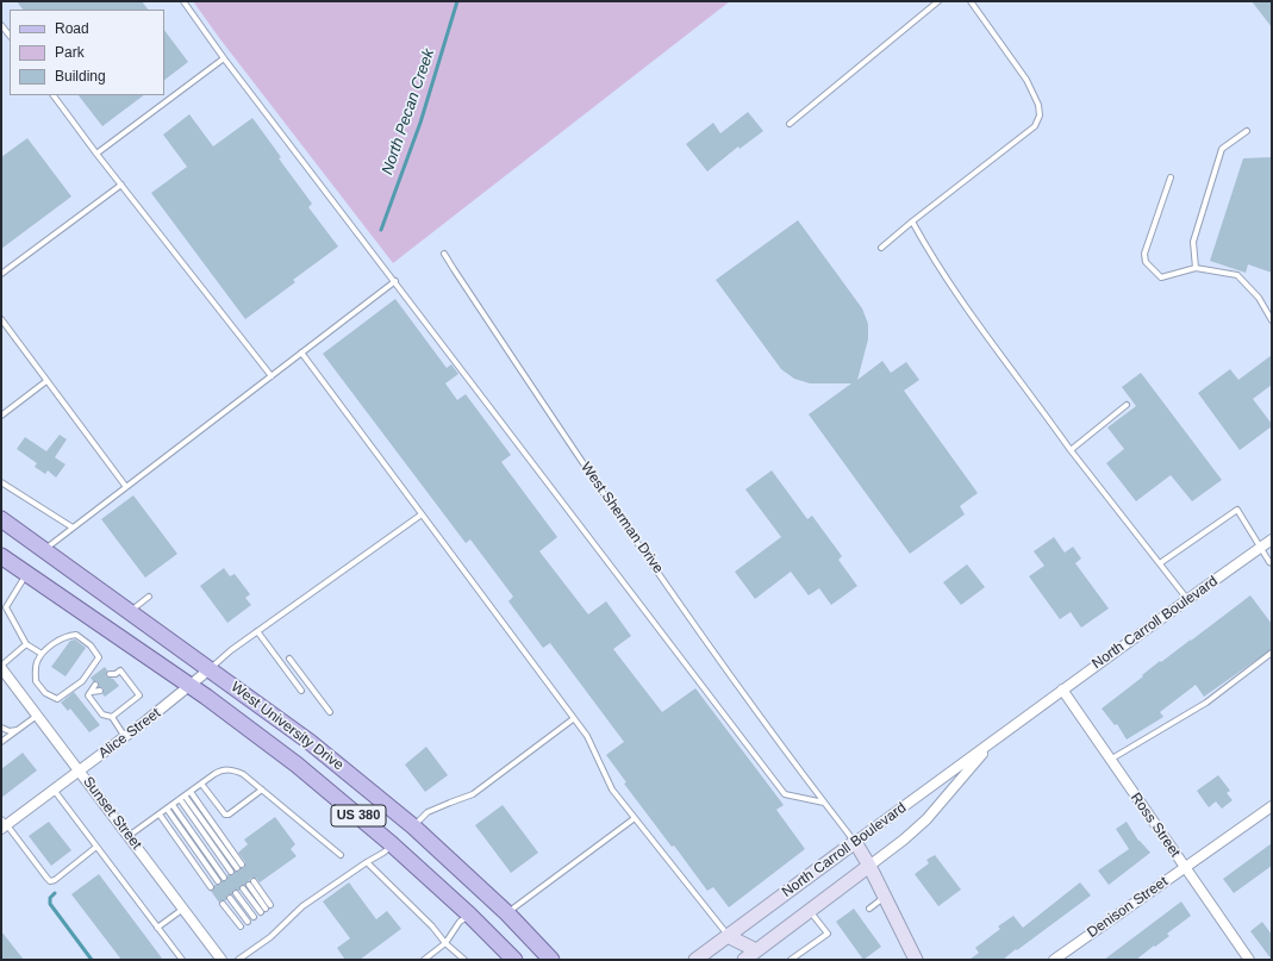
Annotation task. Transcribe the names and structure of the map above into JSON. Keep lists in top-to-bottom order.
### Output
{
  "streets": {
    "main road": ["West University Drive", "US 380"],
    "street": [
      "North Carroll Boulevard",
      "Alice Street",
      "Sunset Street",
      "Ross Street",
      "Denison Street"
    ],
    "lane": ["West Sherman Drive"]
  },
  "crossings": [
    ["West Sherman Drive", "North Carroll Boulevard"],
    ["North Carroll Boulevard", "Ross Street"],
    ["West University Drive", "Alice Street"],
    ["Alice Street", "Sunset Street"],
    ["Ross Street", "Denison Street"]
  ],
  "water": ["North Pecan Creek"],
  "legend": ["Road", "Park", "Building"]
}
